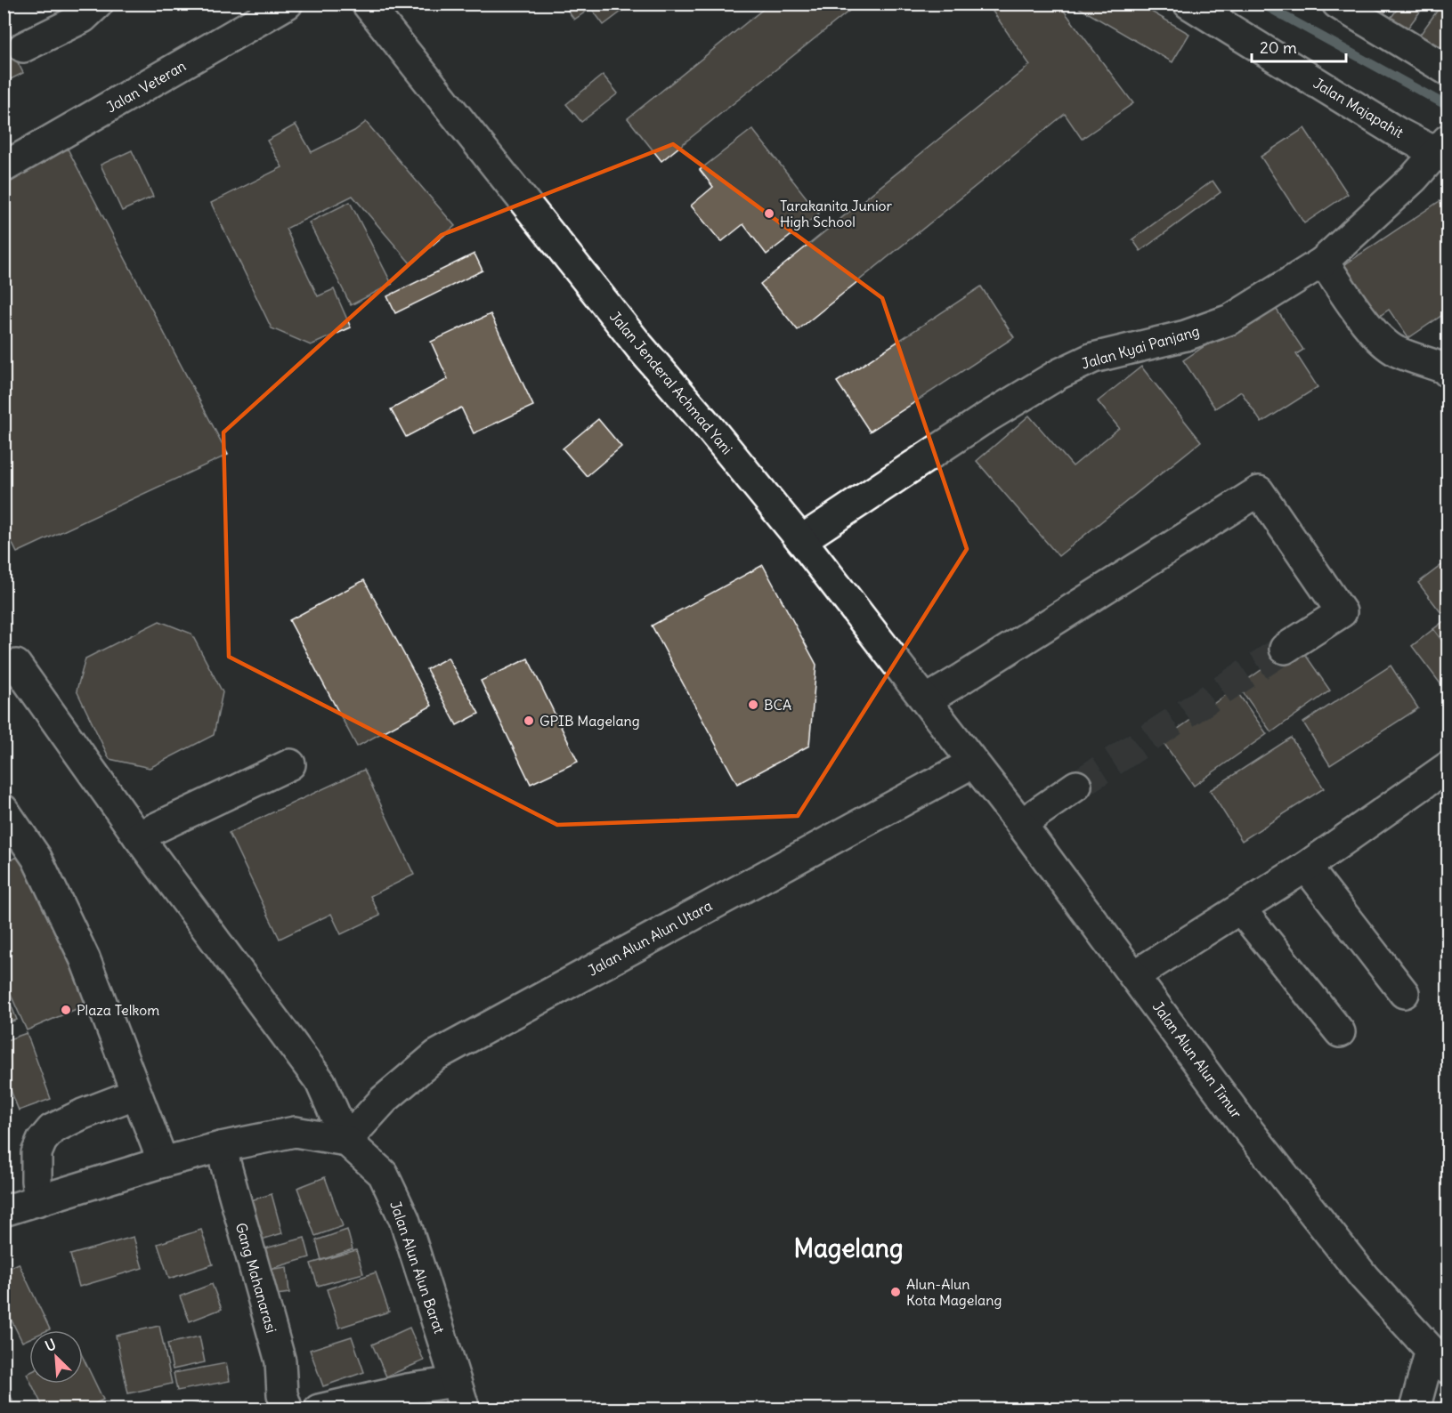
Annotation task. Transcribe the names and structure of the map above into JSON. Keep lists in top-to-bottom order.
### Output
{
  "streets": {
    "street": [
      "Jalan Veteran",
      "Jalan Majapahit",
      "Jalan Kyai Panjang",
      "Jalan Jenderal Achmad Yani",
      "Jalan Alun Alun Utara",
      "Jalan Alun Alun Timur",
      "Jalan Alun Alun Barat",
      "Gang Mahanarasi"
    ]
  },
  "crossings": [
    ["Jalan Majapahit", "Jalan Kyai Panjang"],
    ["Jalan Kyai Panjang", "Jalan Jenderal Achmad Yani"],
    ["Jalan Jenderal Achmad Yani", "Jalan Alun Alun Utara"],
    ["Jalan Jenderal Achmad Yani", "Jalan Alun Alun Timur"],
    ["Jalan Alun Alun Utara", "Jalan Alun Alun Timur"],
    ["Jalan Alun Alun Utara", "Jalan Alun Alun Barat"]
  ],
  "districts": ["Magelang"],
  "places": [
    "Tarakanita Junior High School",
    "BCA",
    "GPIB Magelang",
    "Plaza Telkom",
    "Alun-Alun Kota Magelang"
  ],
  "scale_bar": "20 m",
  "north": "top left"
}
